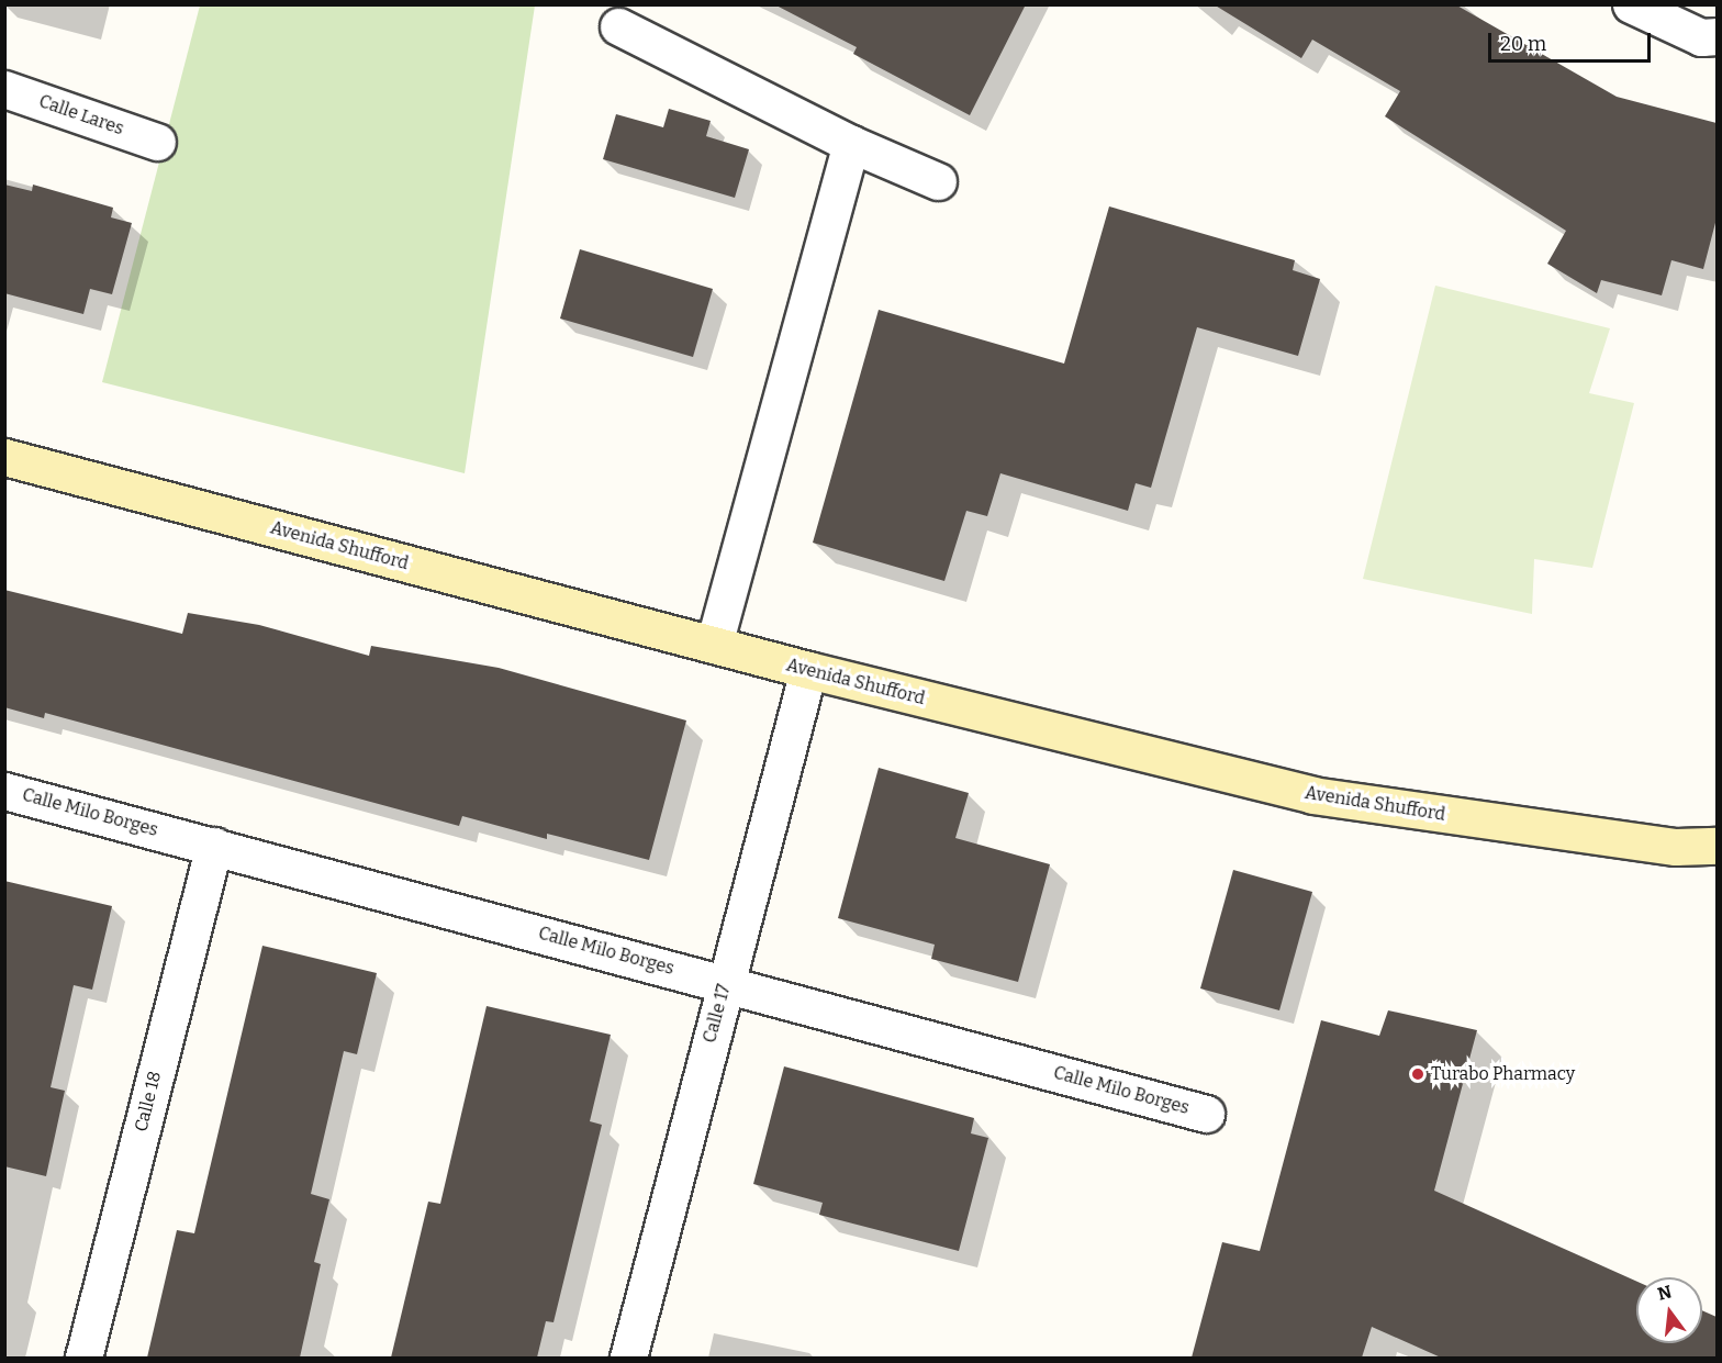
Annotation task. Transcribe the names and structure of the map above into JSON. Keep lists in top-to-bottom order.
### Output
{
  "streets": {
    "street": [
      "Calle Lares",
      "Avenida Shufford",
      "Calle Milo Borges",
      "Calle 17",
      "Calle 18"
    ]
  },
  "crossings": [
    ["Avenida Shufford", "Calle 17"],
    ["Calle Milo Borges", "Calle 17"],
    ["Calle Milo Borges", "Calle 18"]
  ],
  "places": ["Turabo Pharmacy"],
  "scale_bar": "20 m",
  "north": "top"
}
